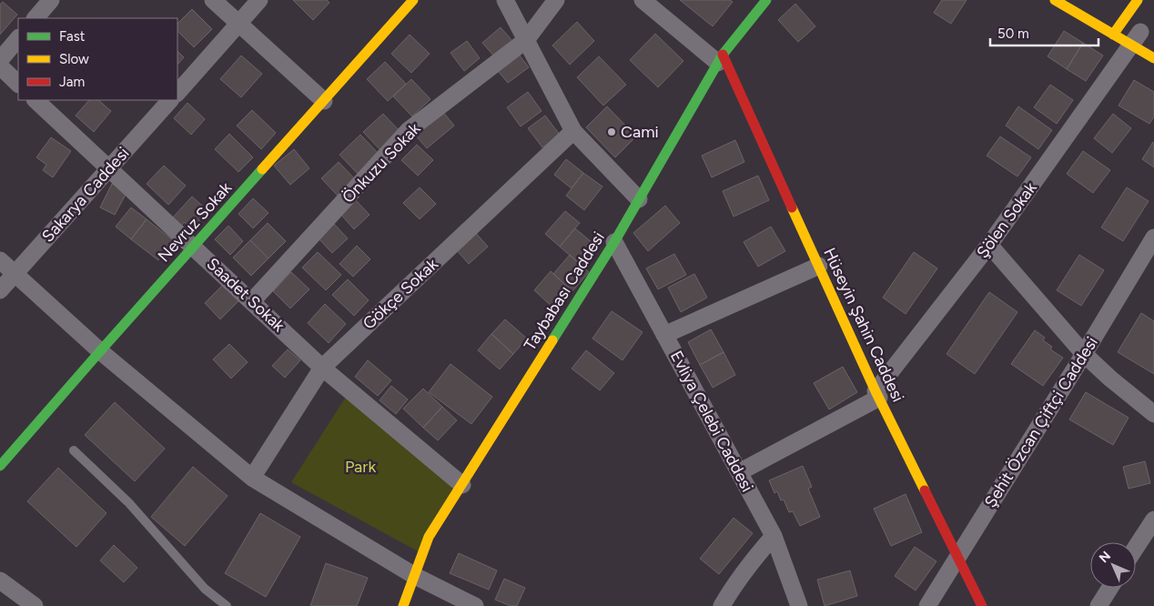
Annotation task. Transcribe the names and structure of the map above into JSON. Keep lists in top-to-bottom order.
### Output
{
  "streets": {
    "street": [
      "Önkuzu Sokak",
      "Sakarya Caddesi",
      "Şölen Sokak",
      "Nevruz Sokak",
      "Taybabası Caddesi",
      "Gökçe Sokak",
      "Saadet Sokak",
      "Hüseyin Şahin Caddesi",
      "Evliya Çelebi Caddesi",
      "Şehit Özcan Çiftçi Caddesi"
    ]
  },
  "crossings": [
    ["Önkuzu Sokak", "Saadet Sokak"],
    ["Sakarya Caddesi", "Saadet Sokak"],
    ["Şölen Sokak", "Hüseyin Şahin Caddesi"],
    ["Nevruz Sokak", "Saadet Sokak"],
    ["Taybabası Caddesi", "Saadet Sokak"],
    ["Taybabası Caddesi", "Hüseyin Şahin Caddesi"],
    ["Taybabası Caddesi", "Evliya Çelebi Caddesi"],
    ["Gökçe Sokak", "Saadet Sokak"],
    ["Hüseyin Şahin Caddesi", "Şehit Özcan Çiftçi Caddesi"]
  ],
  "parks": ["Park"],
  "places": ["Cami"],
  "legend": ["Fast", "Slow", "Jam"],
  "scale_bar": "50 m",
  "north": "top left"
}
